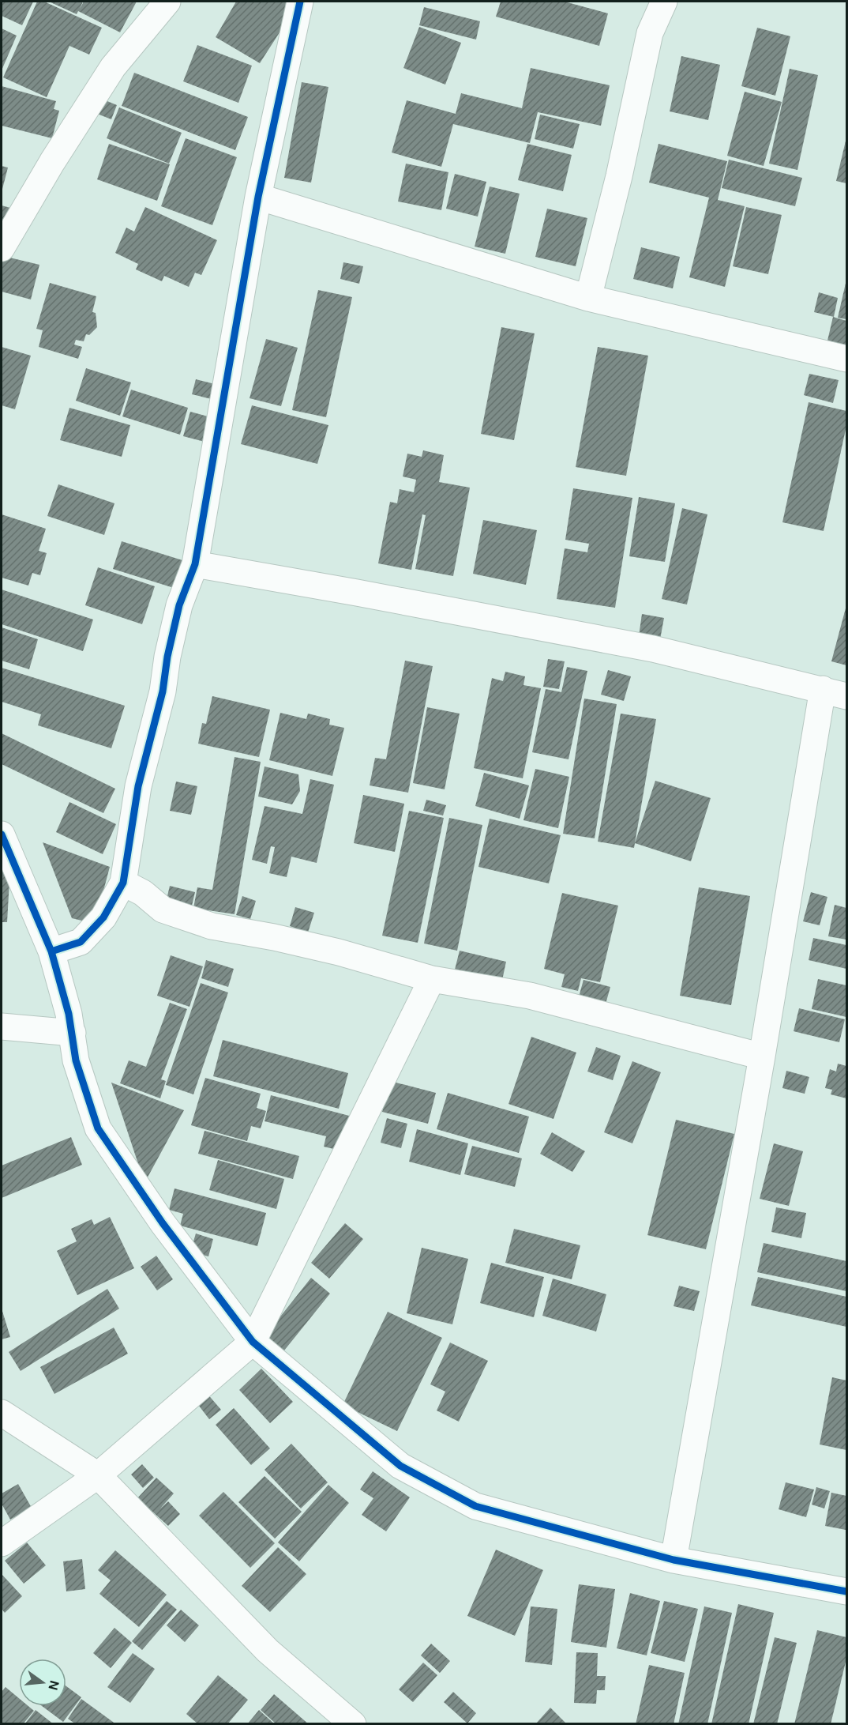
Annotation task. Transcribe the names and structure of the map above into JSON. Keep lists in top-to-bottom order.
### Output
{
  "north": "right"
}
